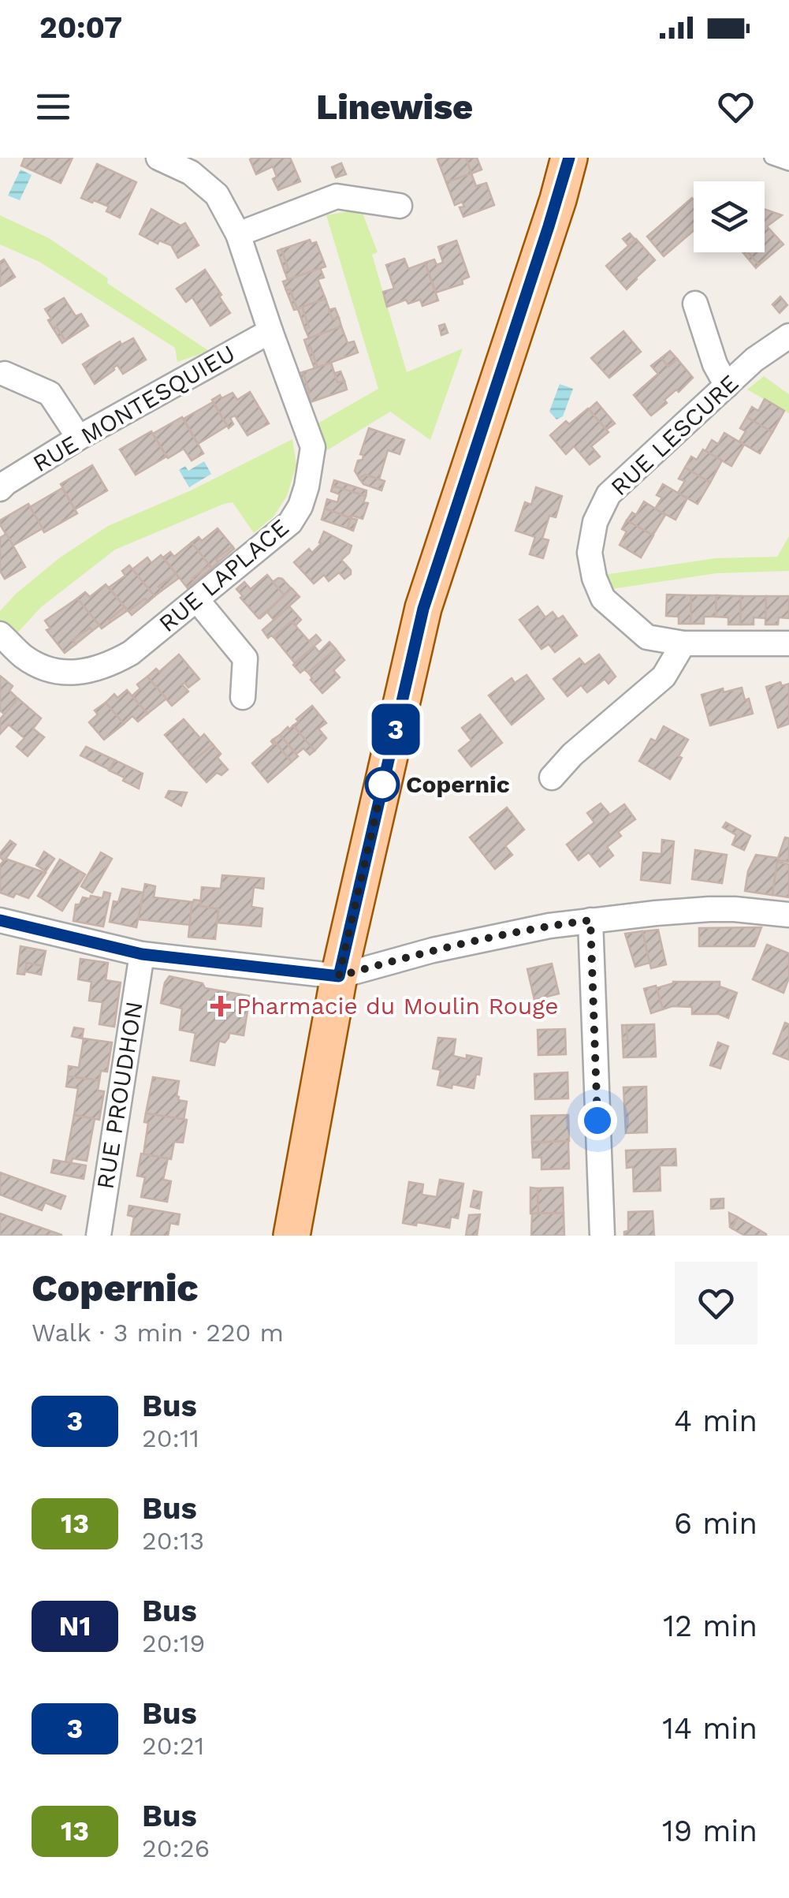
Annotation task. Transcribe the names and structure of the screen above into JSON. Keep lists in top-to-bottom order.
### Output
{
  "streets": {
    "street": [
      "RUE MONTESQUIEU",
      "RUE LESCURE",
      "RUE LAPLACE",
      "RUE PROUDHON"
    ]
  },
  "crossings": [
    ["RUE MONTESQUIEU", "RUE LAPLACE"]
  ],
  "places": {
    "other": ["Copernic"],
    "health": ["Pharmacie du Moulin Rouge"]
  },
  "lines": ["bus line 3"],
  "page": {
    "status": "20:07",
    "header": "Linewise",
    "on_map": "3",
    "heading": ["Copernic", "Walk · 3 min · 220 m"],
    "list": [
      {
        "mark": "3",
        "name": "Bus",
        "note": "20:11",
        "value": "4 min"
      },
      {
        "mark": "13",
        "name": "Bus",
        "note": "20:13",
        "value": "6 min"
      },
      {
        "mark": "N1",
        "name": "Bus",
        "note": "20:19",
        "value": "12 min"
      },
      {
        "mark": "3",
        "name": "Bus",
        "note": "20:21",
        "value": "14 min"
      },
      {
        "mark": "13",
        "name": "Bus",
        "note": "20:26",
        "value": "19 min"
      }
    ]
  }
}
